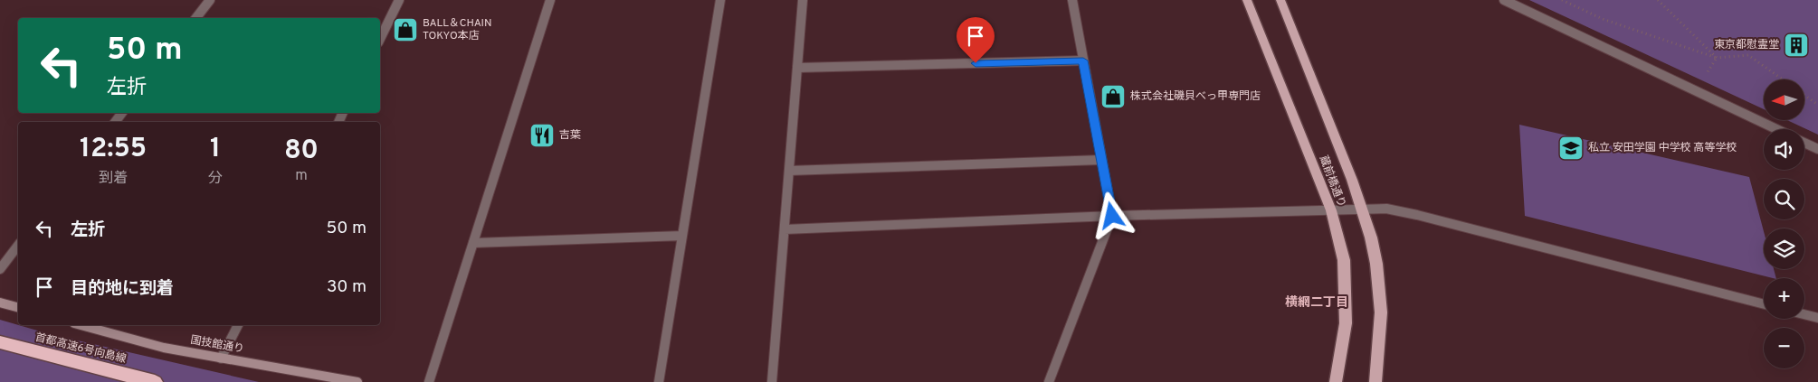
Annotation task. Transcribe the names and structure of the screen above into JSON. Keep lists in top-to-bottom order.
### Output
{
  "streets": {
    "highway": ["首都高速6号向島線"],
    "main road": ["蔵前橋通り"],
    "street": ["国技館通り"]
  },
  "districts": ["横網二丁目"],
  "places": {
    "shop": ["BALL＆CHAIN TOKYO本店", "株式会社磯貝べっ甲専門店"],
    "building": ["東京都慰霊堂"],
    "restaurant": ["吉葉"],
    "school or university": ["私立 安田学園 中学校 高等学校"]
  },
  "north": "left",
  "page": {
    "turn": ["50 m", "左折"],
    "map_buttons": ["+", "−"],
    "eta": [
      "12:55",
      "到着",
      "1",
      "分",
      "80",
      "m"
    ],
    "list": [
      {
        "name": "左折",
        "value": "50 m"
      },
      {
        "name": "目的地に到着",
        "value": "30 m"
      }
    ]
  }
}
